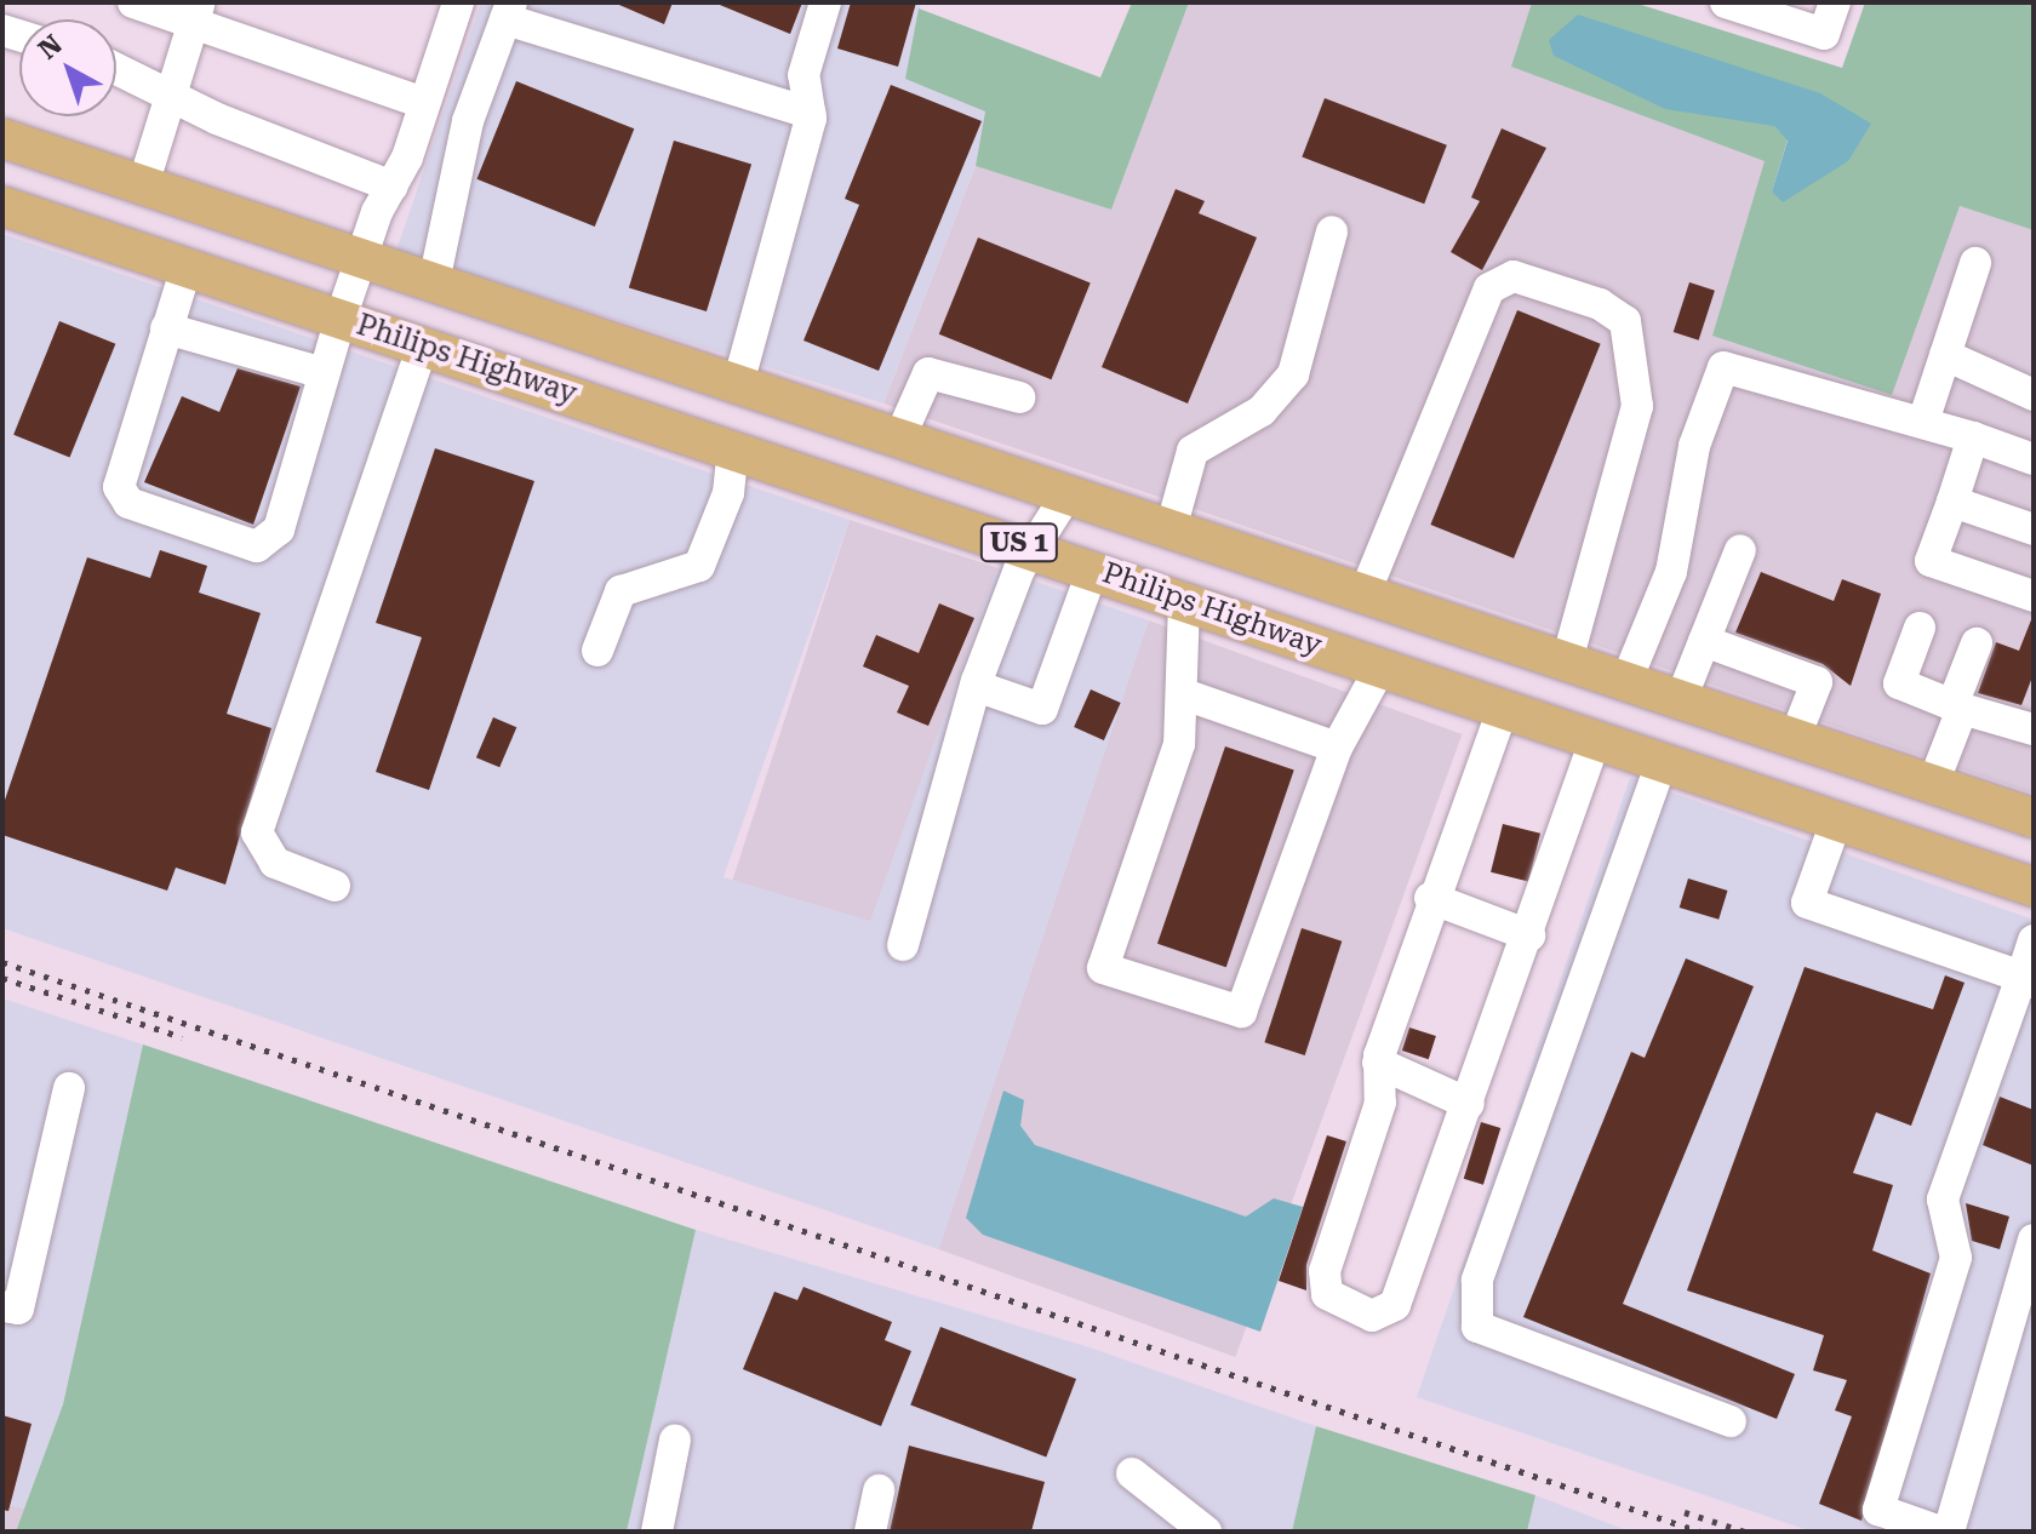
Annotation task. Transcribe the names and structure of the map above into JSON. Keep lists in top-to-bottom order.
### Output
{
  "streets": {
    "main road": ["Philips Highway", "US 1"]
  },
  "north": "top left"
}
